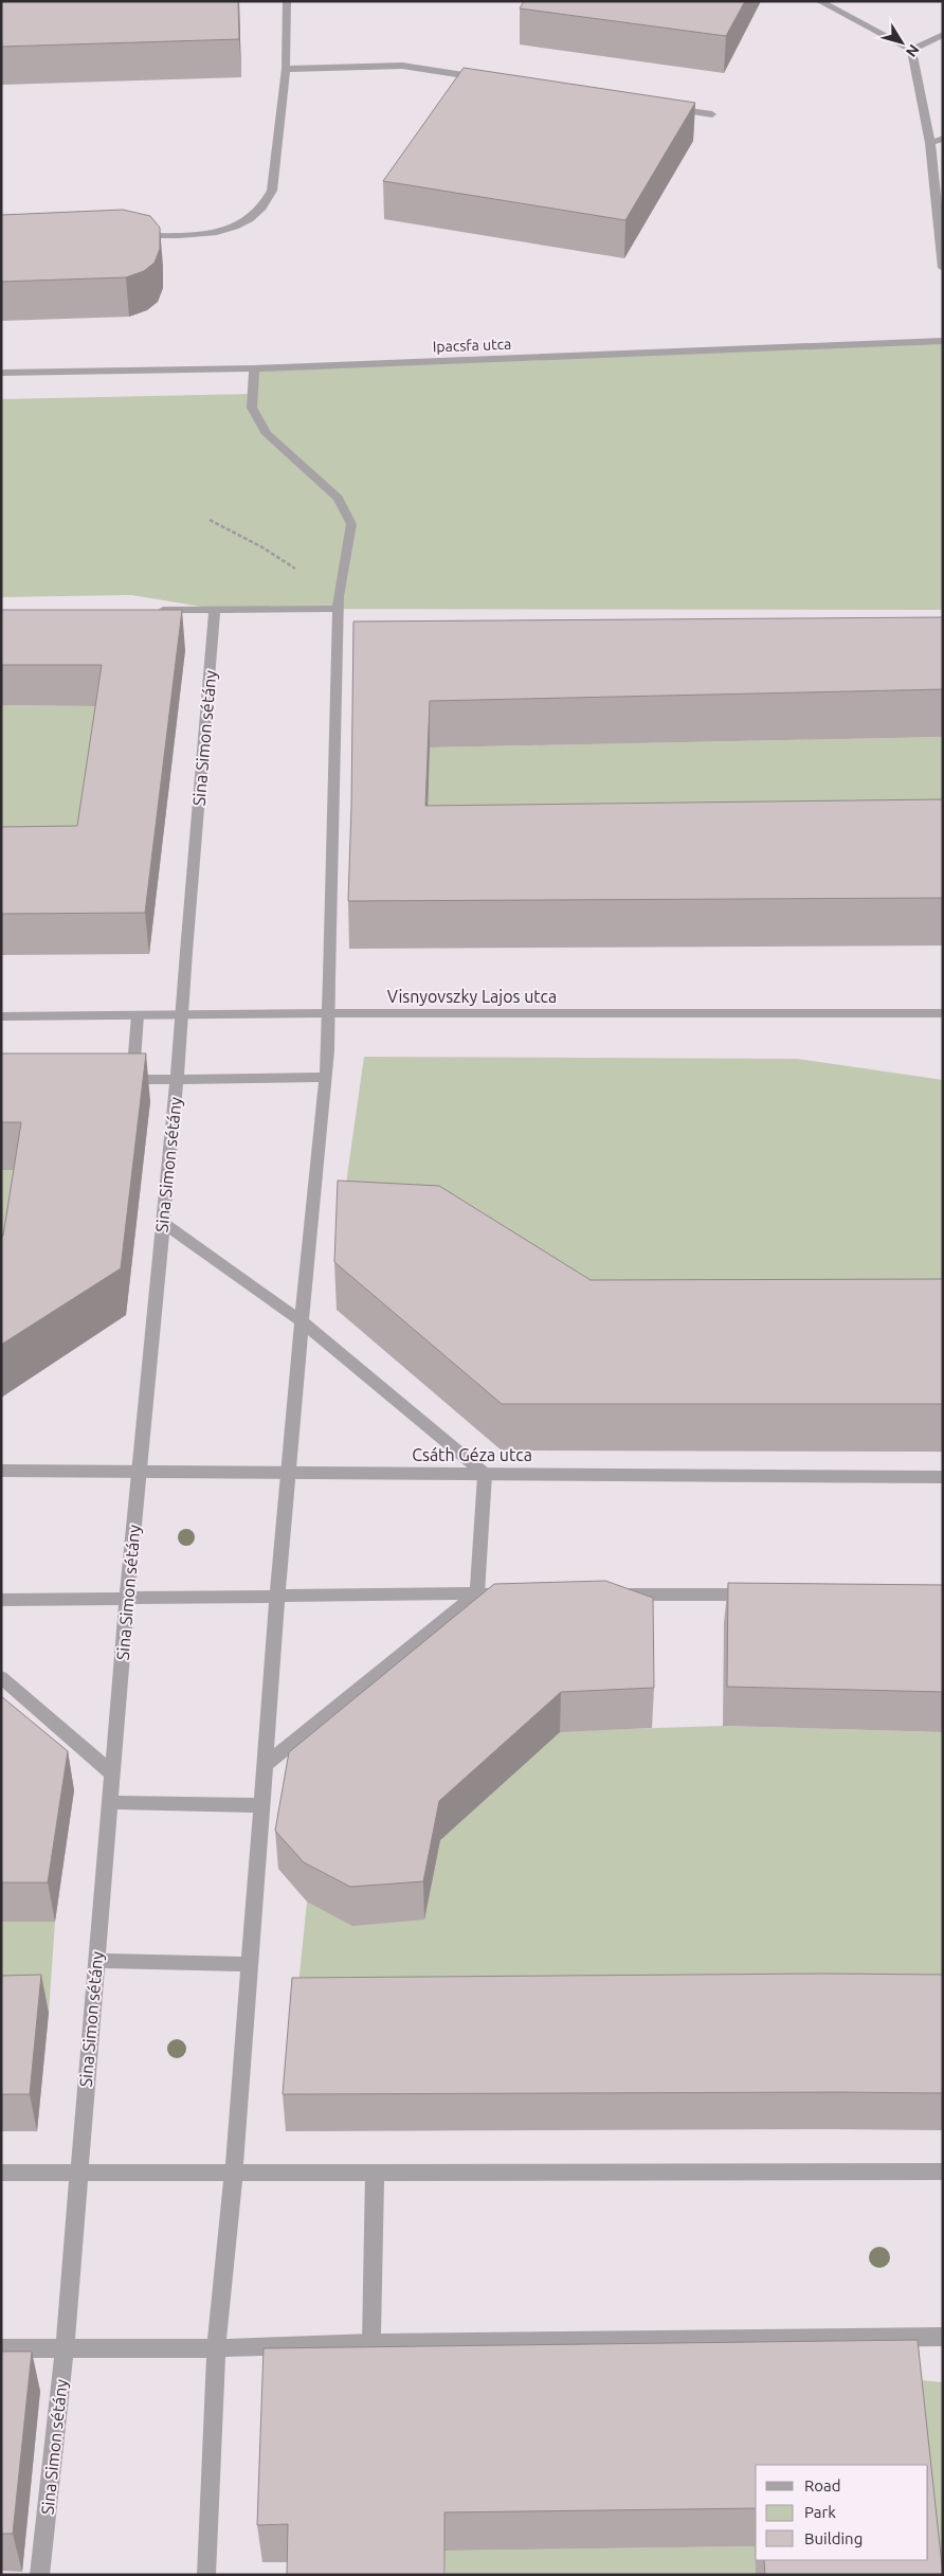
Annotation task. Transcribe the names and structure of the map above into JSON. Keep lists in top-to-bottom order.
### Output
{
  "streets": {
    "street": [
      "Ipacsfa utca",
      "Sina Simon sétány",
      "Visnyovszky Lajos utca",
      "Csáth Géza utca"
    ]
  },
  "crossings": [
    ["Sina Simon sétány", "Visnyovszky Lajos utca"],
    ["Sina Simon sétány", "Csáth Géza utca"]
  ],
  "legend": ["Road", "Park", "Building"],
  "north": "bottom right"
}
